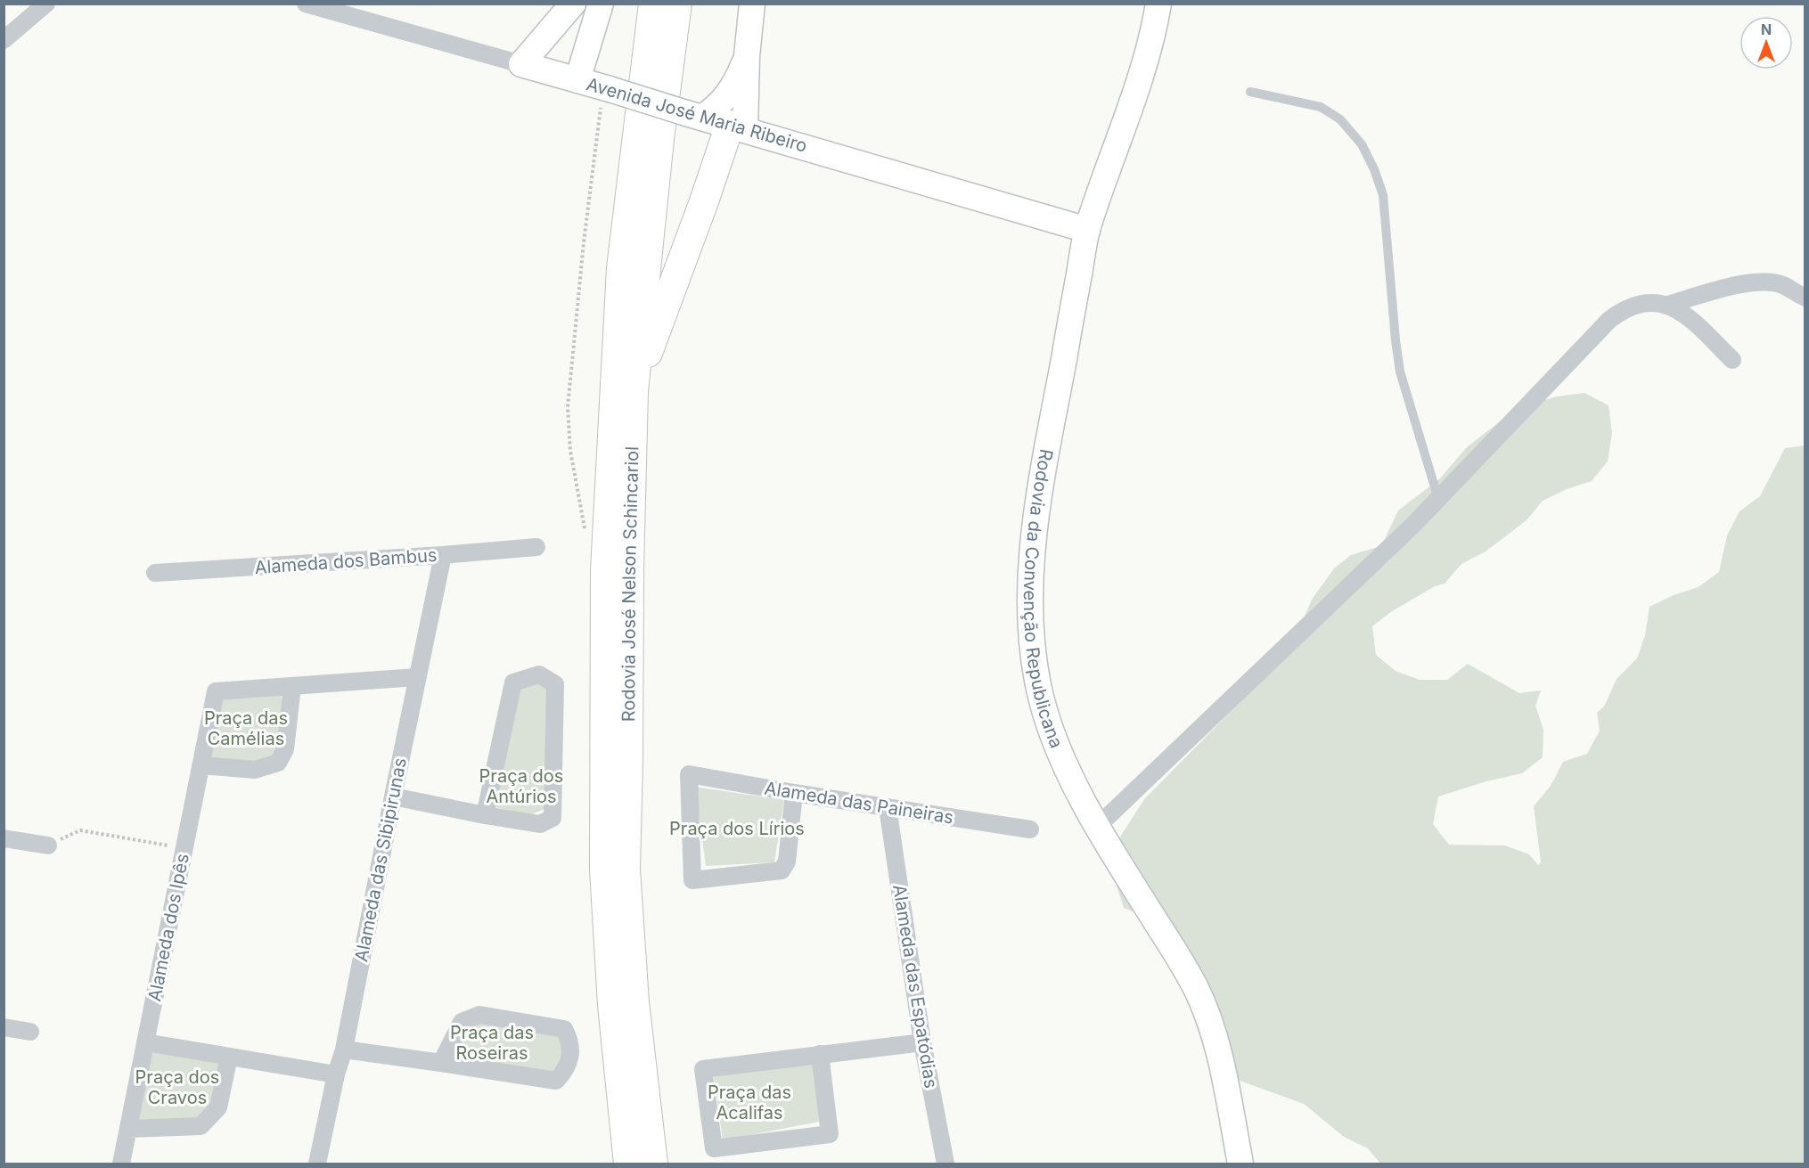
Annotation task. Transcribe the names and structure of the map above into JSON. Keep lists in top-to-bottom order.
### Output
{
  "streets": {
    "main road": ["Avenida José Maria Ribeiro", "Rodovia José Nelson Schincariol", "Rodovia da Convenção Republicana"],
    "street": [
      "Alameda dos Bambus",
      "Alameda das Paineiras",
      "Alameda das Sibipirunas",
      "Alameda dos Ipês",
      "Alameda das Espatódias"
    ]
  },
  "crossings": [
    ["Avenida José Maria Ribeiro", "Rodovia da Convenção Republicana"],
    ["Alameda dos Bambus", "Alameda das Sibipirunas"],
    ["Alameda das Paineiras", "Alameda das Espatódias"]
  ],
  "parks": [
    "Praça das Camélias",
    "Praça dos Antúrios",
    "Praça dos Lírios",
    "Praça das Roseiras",
    "Praça dos Cravos",
    "Praça das Acalifas"
  ],
  "north": "top"
}
